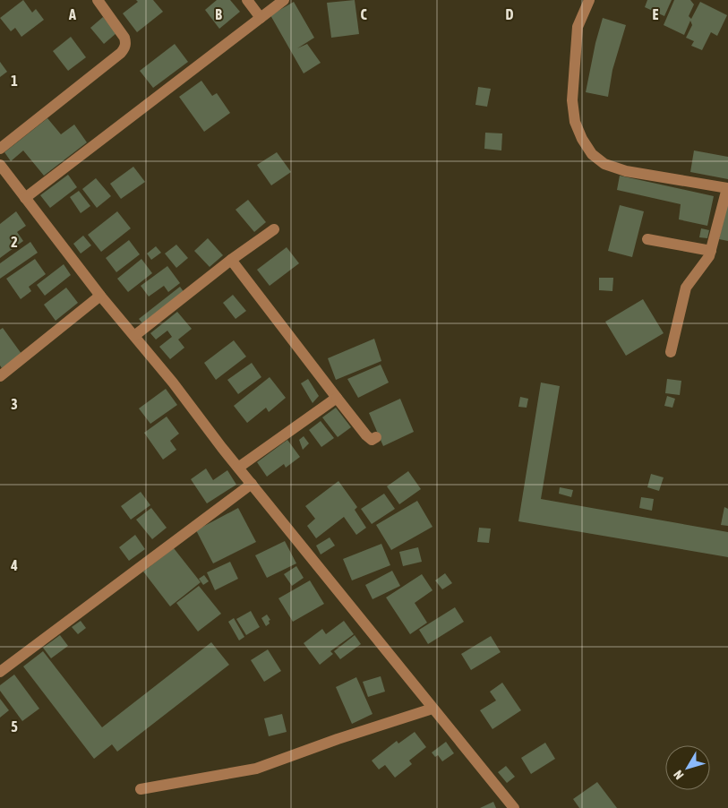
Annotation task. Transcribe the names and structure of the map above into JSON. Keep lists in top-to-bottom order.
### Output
{
  "north": "bottom left",
  "grid": {
    "columns": [
      "A",
      "B",
      "C",
      "D",
      "E"
    ],
    "rows": [
      "1",
      "2",
      "3",
      "4",
      "5"
    ]
  }
}
